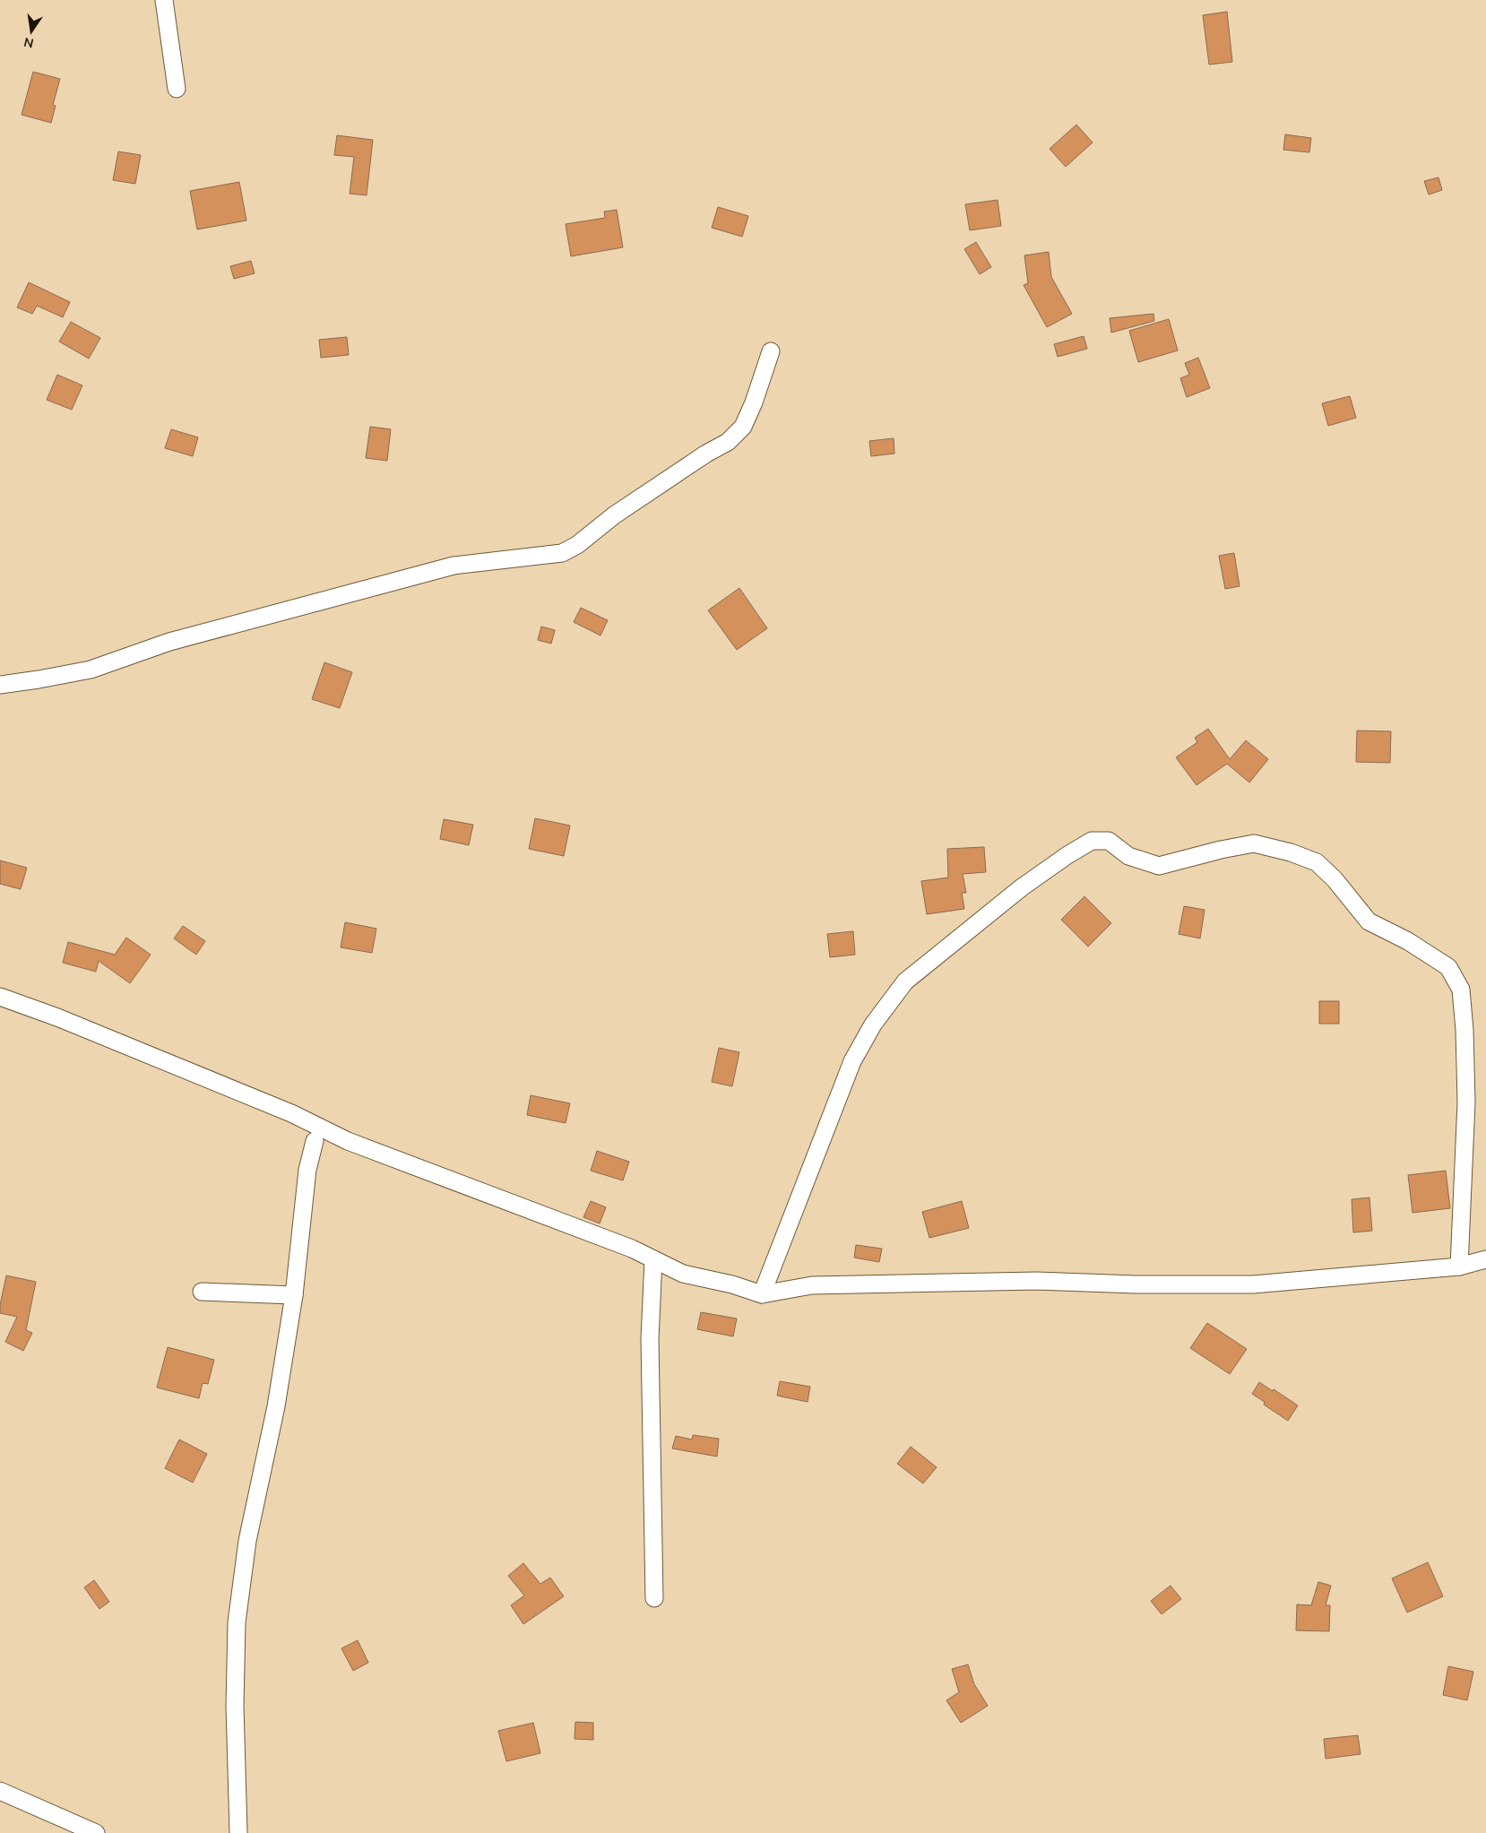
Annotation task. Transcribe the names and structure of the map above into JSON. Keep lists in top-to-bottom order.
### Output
{
  "north": "bottom"
}
